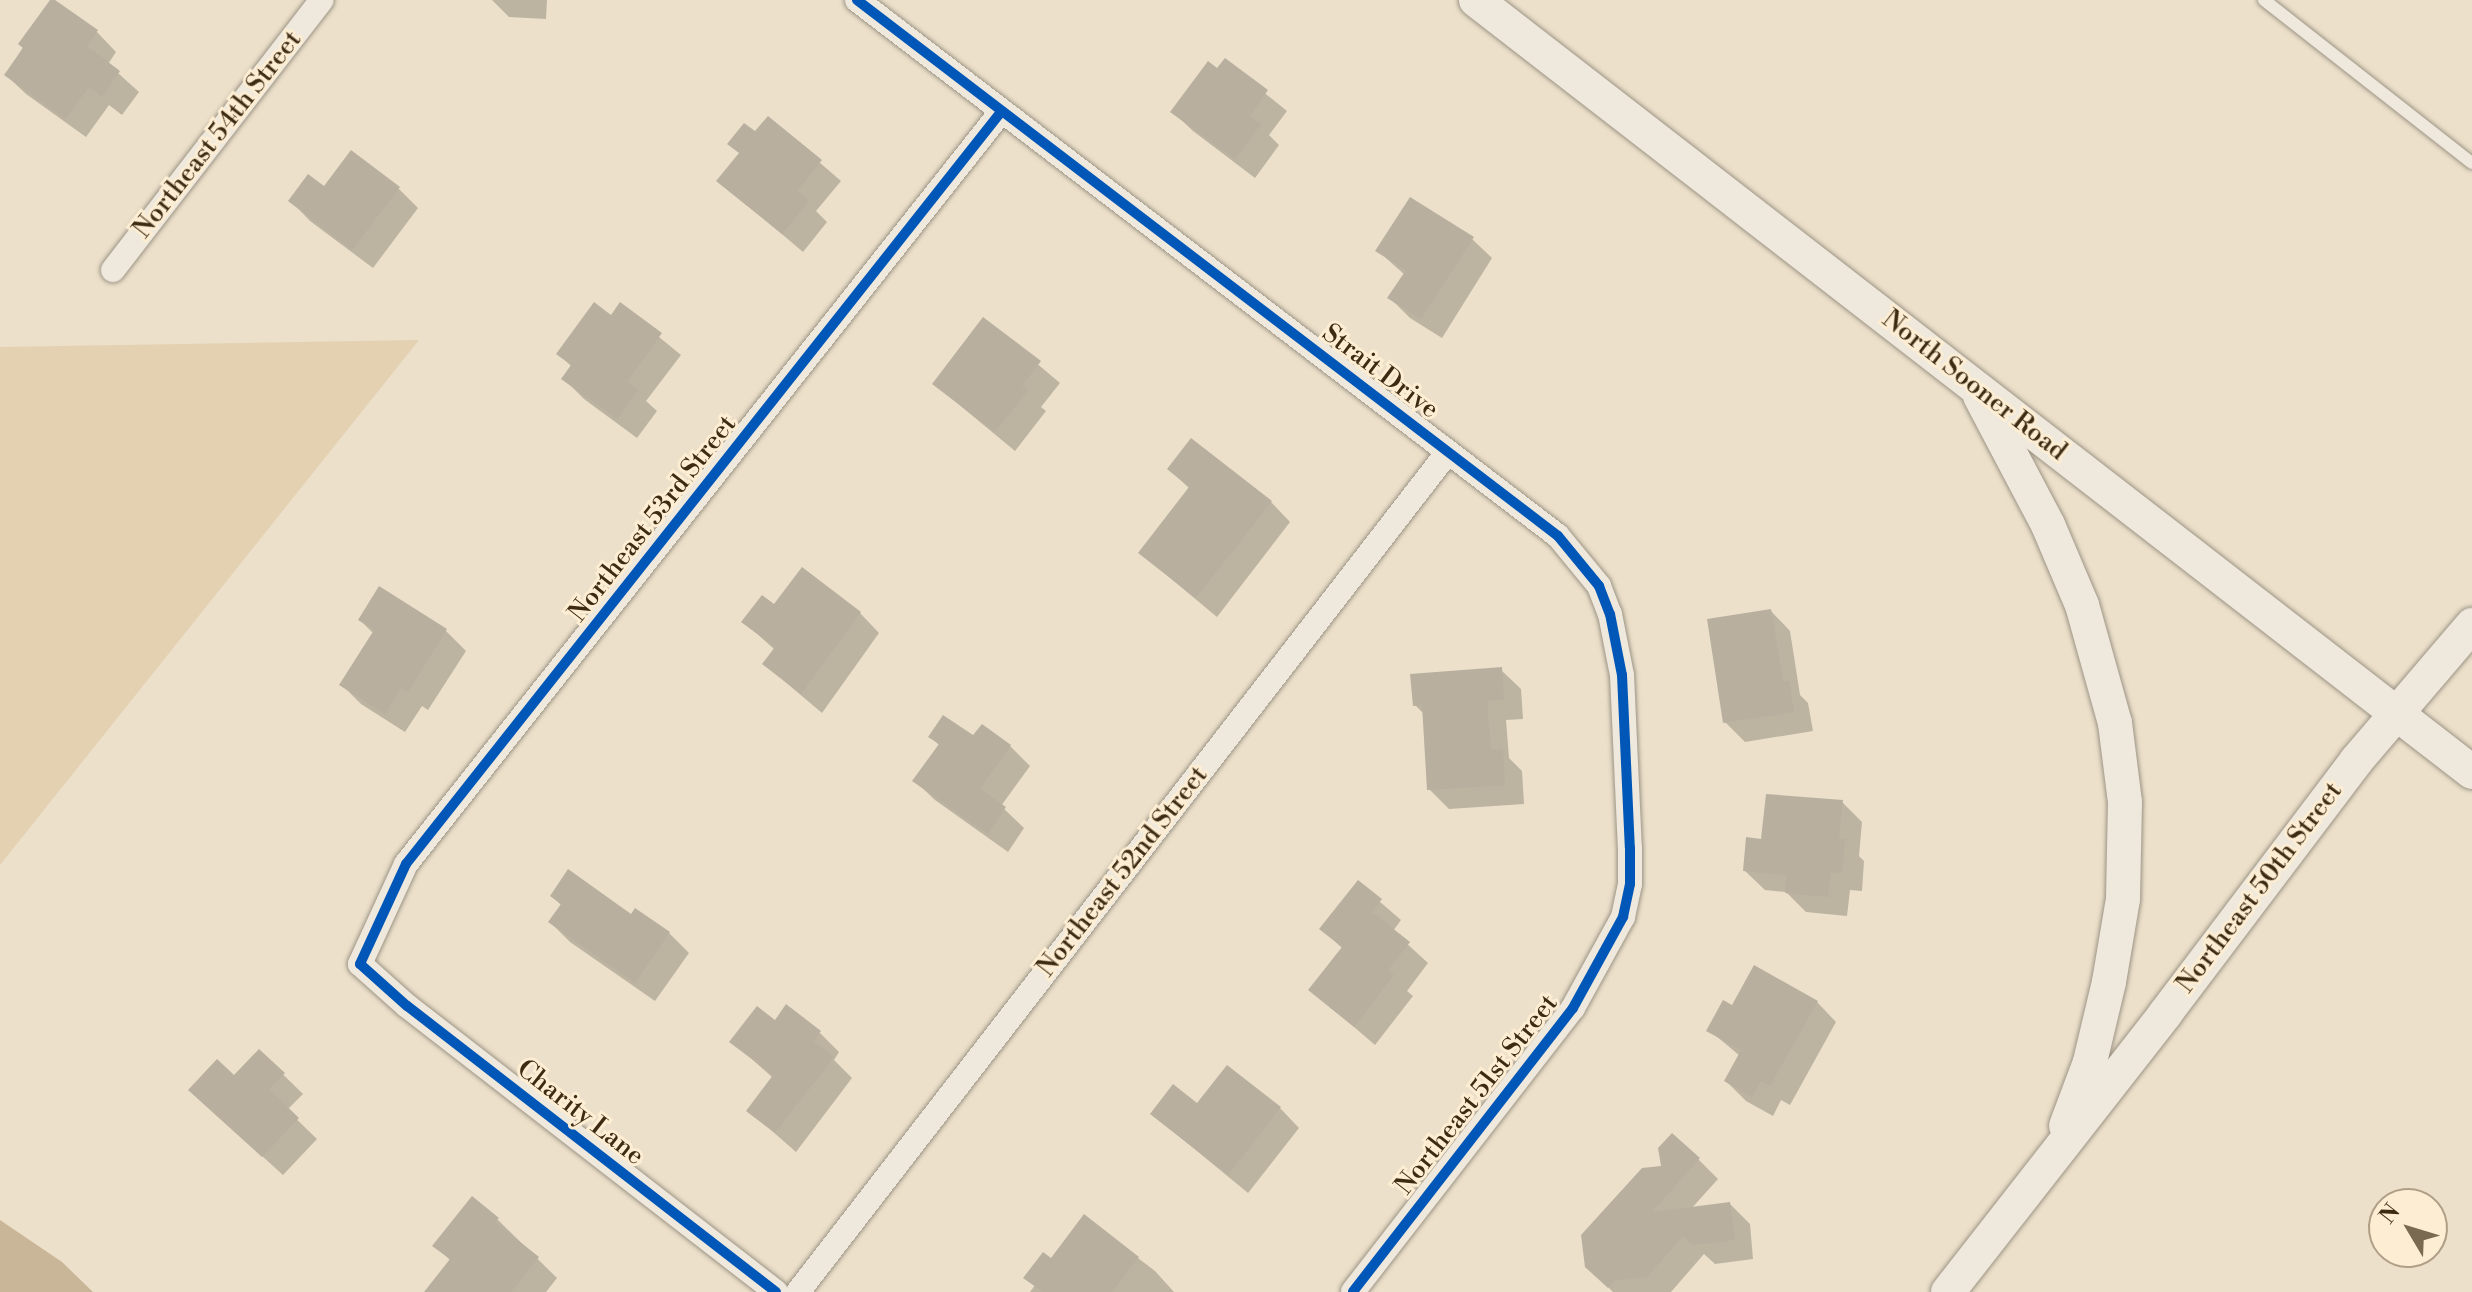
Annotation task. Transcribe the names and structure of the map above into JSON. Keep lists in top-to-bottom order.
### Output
{
  "streets": {
    "street": [
      "Northeast 54th Street",
      "Strait Drive",
      "North Sooner Road",
      "Northeast 53rd Street",
      "Northeast 52nd Street",
      "Northeast 50th Street",
      "Northeast 51st Street",
      "Charity Lane"
    ]
  },
  "crossings": [
    ["Strait Drive", "Northeast 53rd Street"],
    ["Strait Drive", "Northeast 52nd Street"],
    ["Strait Drive", "Northeast 51st Street"],
    ["North Sooner Road", "Northeast 50th Street"],
    ["Northeast 53rd Street", "Charity Lane"]
  ],
  "north": "top left"
}
